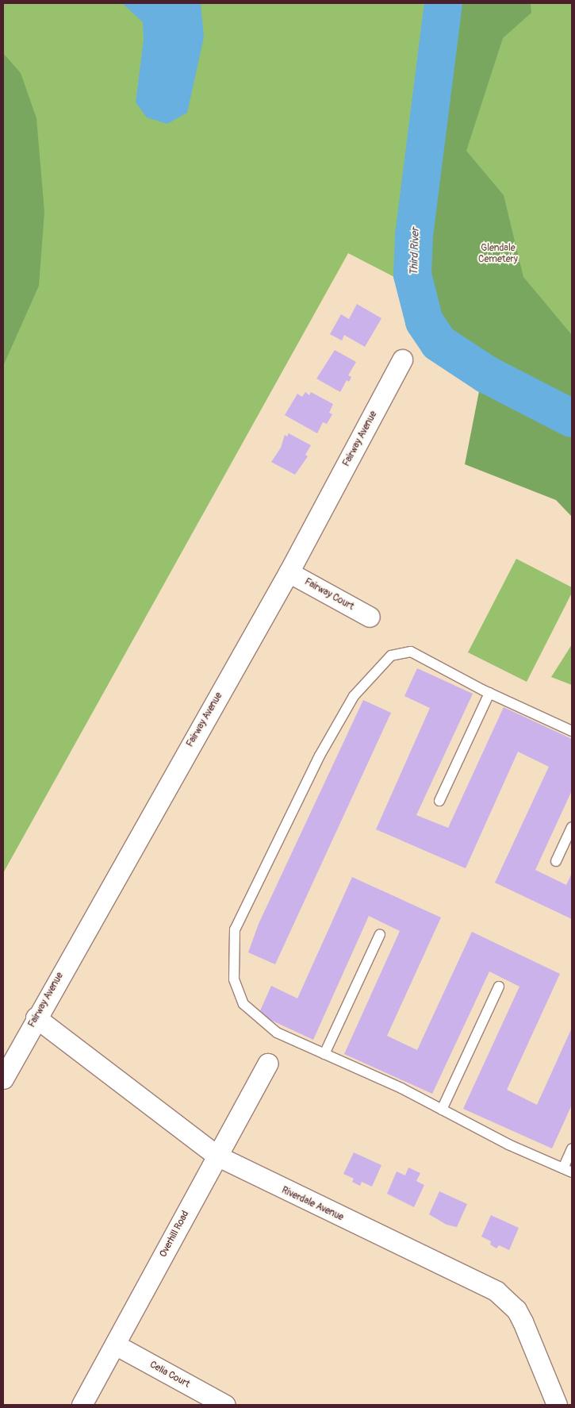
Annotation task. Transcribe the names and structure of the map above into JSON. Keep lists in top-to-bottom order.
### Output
{
  "streets": {
    "street": [
      "Fairway Avenue",
      "Fairway Court",
      "Riverdale Avenue",
      "Overhill Road",
      "Celia Court"
    ]
  },
  "crossings": [
    ["Fairway Avenue", "Fairway Court"],
    ["Fairway Avenue", "Riverdale Avenue"],
    ["Riverdale Avenue", "Overhill Road"],
    ["Overhill Road", "Celia Court"]
  ],
  "water": ["Third River"],
  "parks": ["Glendale Cemetery"]
}
